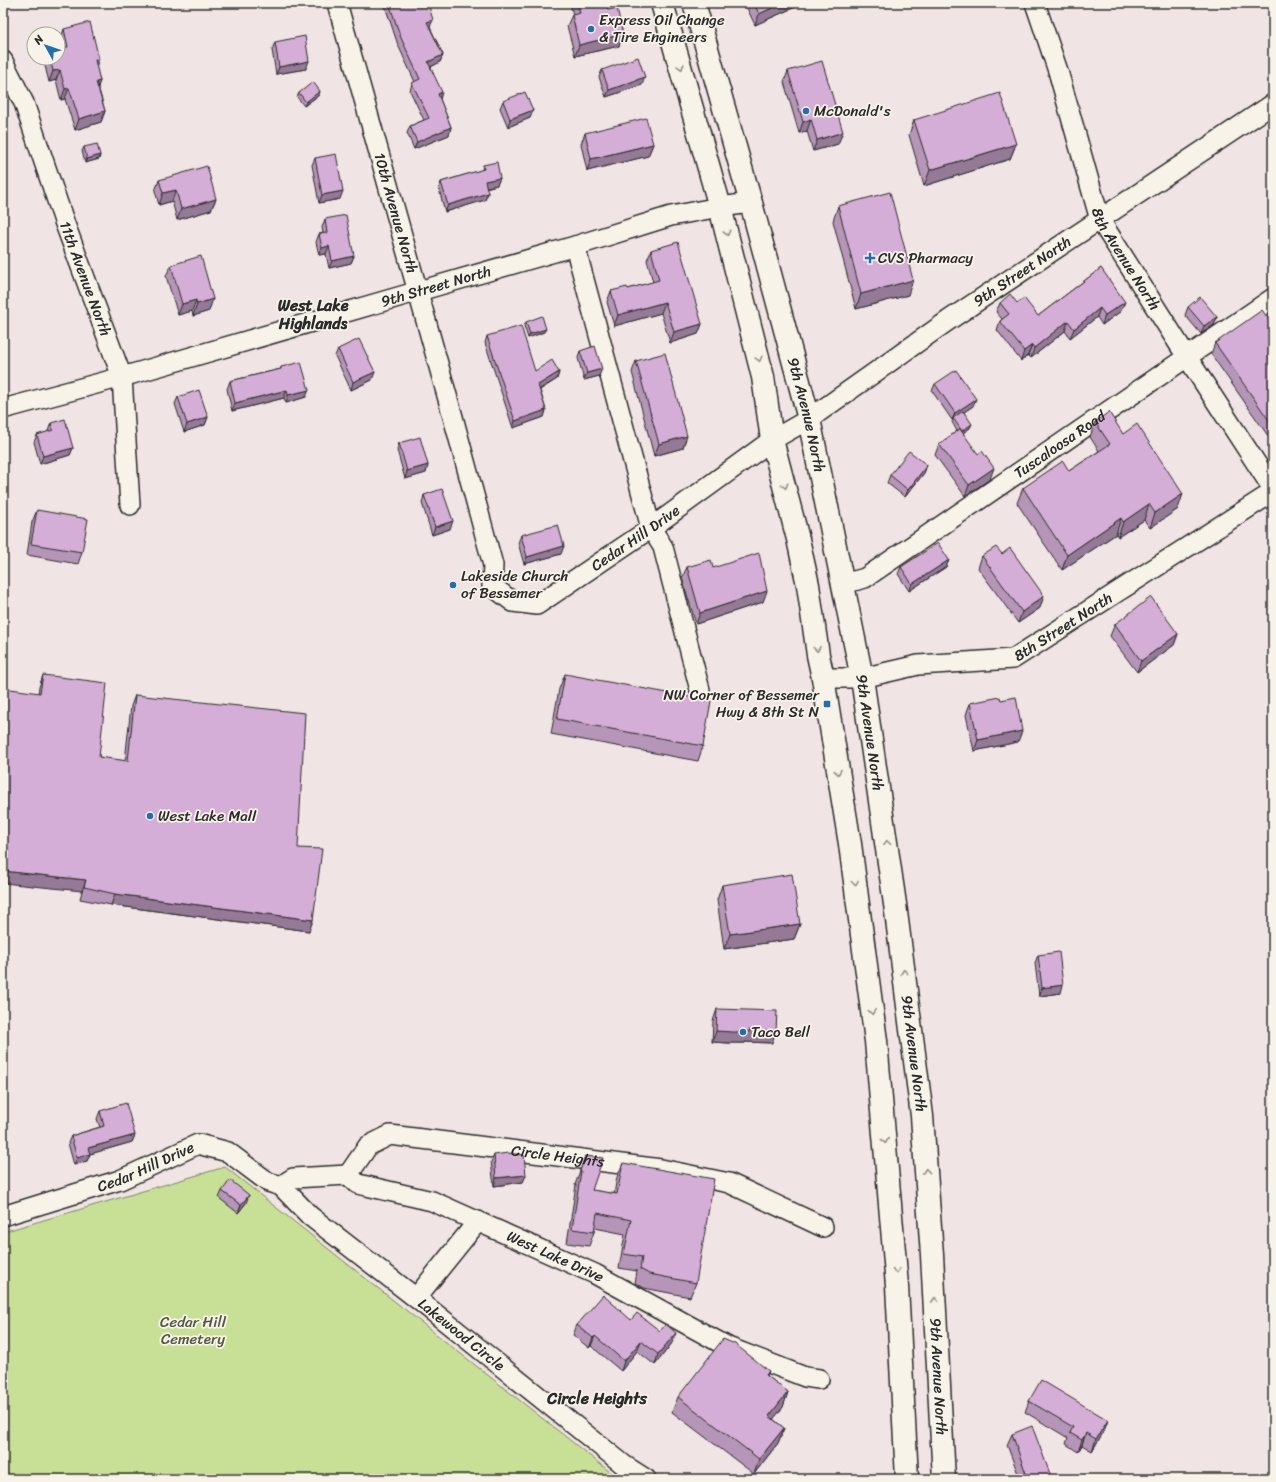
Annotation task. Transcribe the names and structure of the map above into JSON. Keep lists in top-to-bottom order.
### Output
{
  "streets": {
    "main road": ["9th Avenue North"],
    "street": [
      "10th Avenue North",
      "8th Avenue North",
      "9th Street North",
      "11th Avenue North",
      "Tuscaloosa Road",
      "Cedar Hill Drive",
      "8th Street North",
      "Circle Heights",
      "West Lake Drive",
      "Lakewood Circle"
    ]
  },
  "crossings": [
    ["10th Avenue North", "9th Street North"],
    ["10th Avenue North", "Cedar Hill Drive"],
    ["8th Avenue North", "9th Street North"],
    ["8th Avenue North", "Tuscaloosa Road"],
    ["8th Avenue North", "8th Street North"],
    ["9th Street North", "11th Avenue North"],
    ["9th Street North", "9th Avenue North"],
    ["9th Street North", "Cedar Hill Drive"],
    ["9th Avenue North", "Tuscaloosa Road"],
    ["9th Avenue North", "8th Street North"],
    ["Cedar Hill Drive", "Lakewood Circle"],
    ["Circle Heights", "West Lake Drive"]
  ],
  "districts": ["West Lake Highlands", "Circle Heights"],
  "parks": ["Cedar Hill Cemetery"],
  "places": {
    "other": [
      "Express Oil Change & Tire Engineers",
      "McDonald's",
      "Lakeside Church of Bessemer",
      "West Lake Mall",
      "Taco Bell"
    ],
    "health": ["CVS Pharmacy"],
    "transit": ["NW Corner of Bessemer Hwy & 8th St N"]
  },
  "north": "top left"
}
